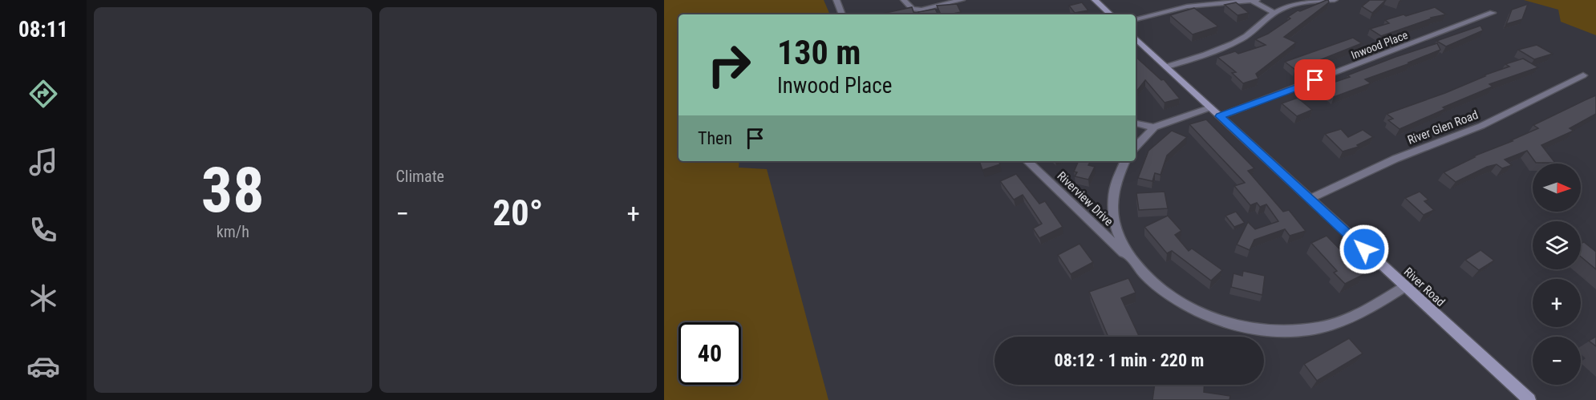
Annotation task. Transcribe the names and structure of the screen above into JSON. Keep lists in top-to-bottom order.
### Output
{
  "streets": {
    "street": [
      "Inwood Place",
      "River Glen Road",
      "Riverview Drive",
      "River Road"
    ]
  },
  "crossings": [
    ["Inwood Place", "River Road"],
    ["River Glen Road", "River Road"],
    ["Riverview Drive", "River Road"]
  ],
  "north": "right",
  "page": {
    "tabs": "08:11",
    "tile": [
      ["38", "km/h"],
      "Climate"
    ],
    "turn": ["130 m", "Inwood Place"],
    "then": "Then",
    "map_buttons": ["+", "−"],
    "heat": ["−", "20°", "+"],
    "limit": "40",
    "trip": "08:12 · 1 min · 220 m"
  }
}
